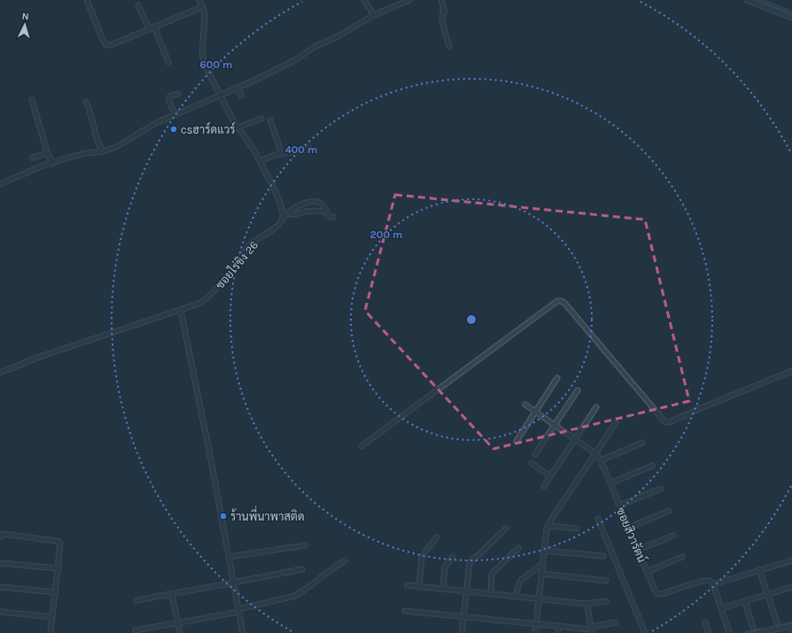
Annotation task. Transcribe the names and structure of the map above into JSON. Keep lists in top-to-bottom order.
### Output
{
  "streets": {
    "street": ["ซอยไร่ขิง 26", "ซอยสิวารัตน์"]
  },
  "places": ["csฮาร์ดแวร์", "ร้านพี่นาพาสติด"],
  "north": "top",
  "rings": ["600 m", "400 m", "200 m"]
}
